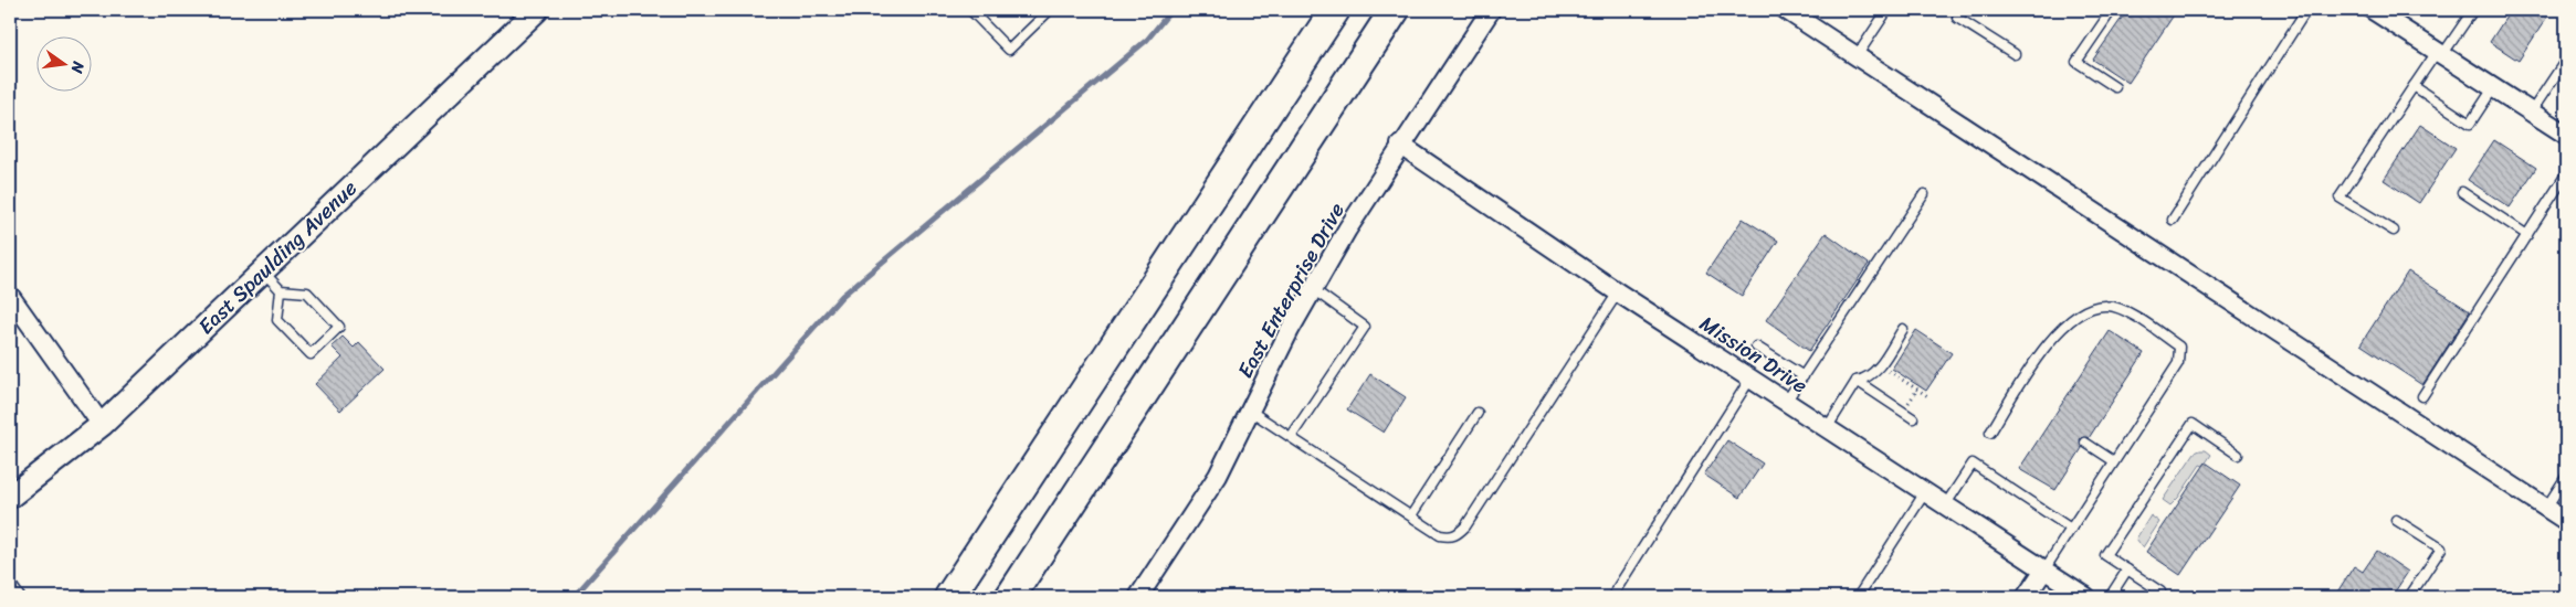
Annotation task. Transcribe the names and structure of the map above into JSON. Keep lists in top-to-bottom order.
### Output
{
  "streets": {
    "street": ["East Spaulding Avenue", "East Enterprise Drive", "Mission Drive"]
  },
  "crossings": [
    ["East Enterprise Drive", "Mission Drive"]
  ],
  "north": "right"
}
